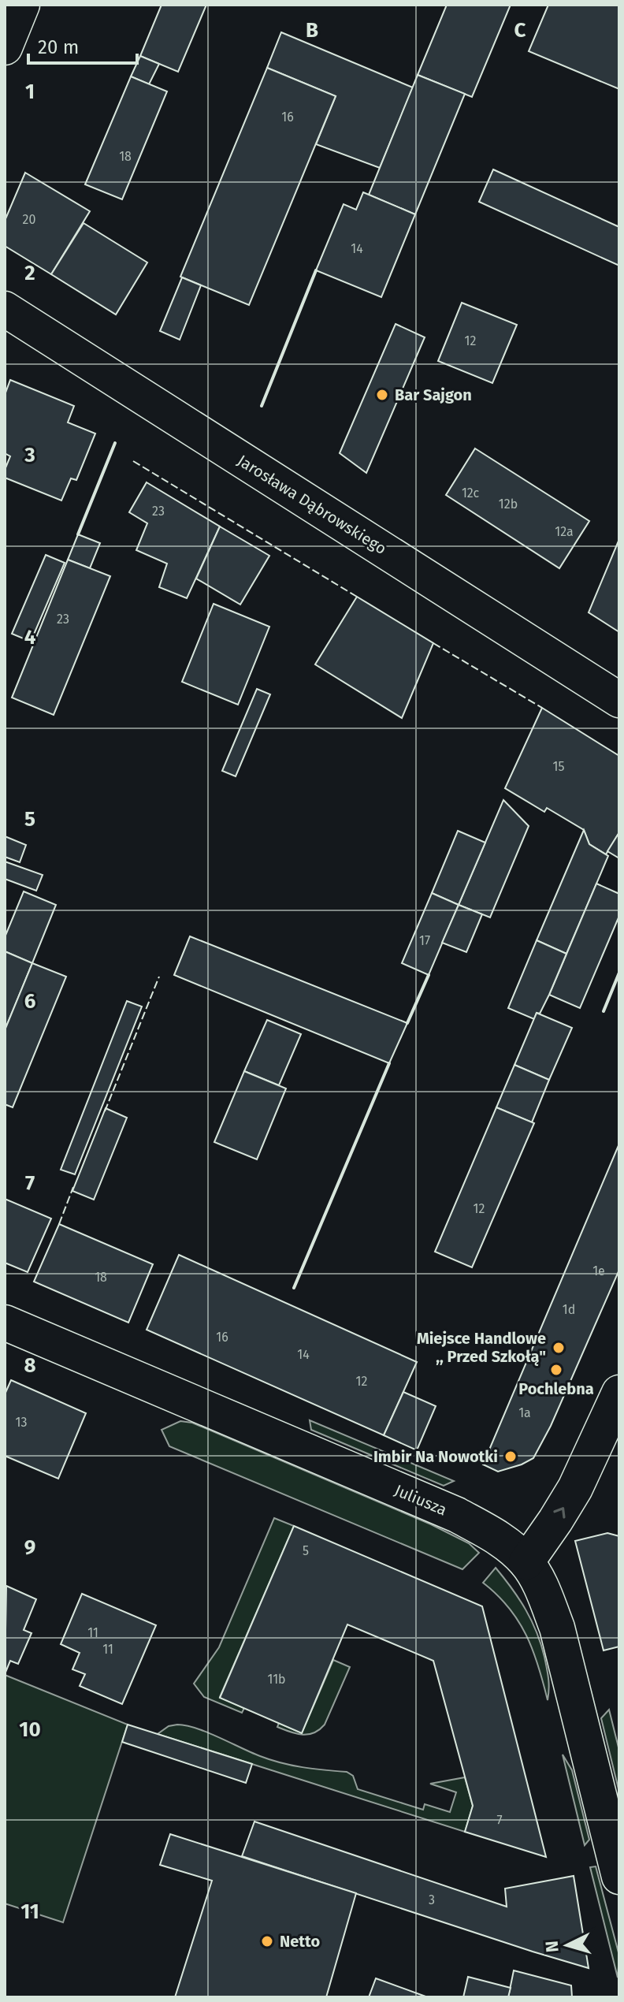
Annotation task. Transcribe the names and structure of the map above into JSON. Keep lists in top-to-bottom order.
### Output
{
  "streets": {
    "street": ["Jarosława Dąbrowskiego", "Juliusza"]
  },
  "places": [
    "Bar Sajgon",
    "Miejsce Handlowe ,, Przed Szkołą\"",
    "Pochlebna",
    "Imbir Na Nowotki",
    "Netto"
  ],
  "house_numbers": [
    "16",
    "18",
    "20",
    "14",
    "12",
    "12c",
    "12b",
    "23",
    "12a",
    "23",
    "15",
    "17",
    "12",
    "1e",
    "18",
    "1d",
    "16",
    "14",
    "12",
    "1a",
    "13",
    "5",
    "11",
    "11",
    "11b",
    "7",
    "3"
  ],
  "scale_bar": "20 m",
  "north": "left",
  "grid": {
    "columns": ["B", "C"],
    "rows": [
      "1",
      "2",
      "3",
      "4",
      "5",
      "6",
      "7",
      "8",
      "9",
      "10",
      "11"
    ]
  }
}
